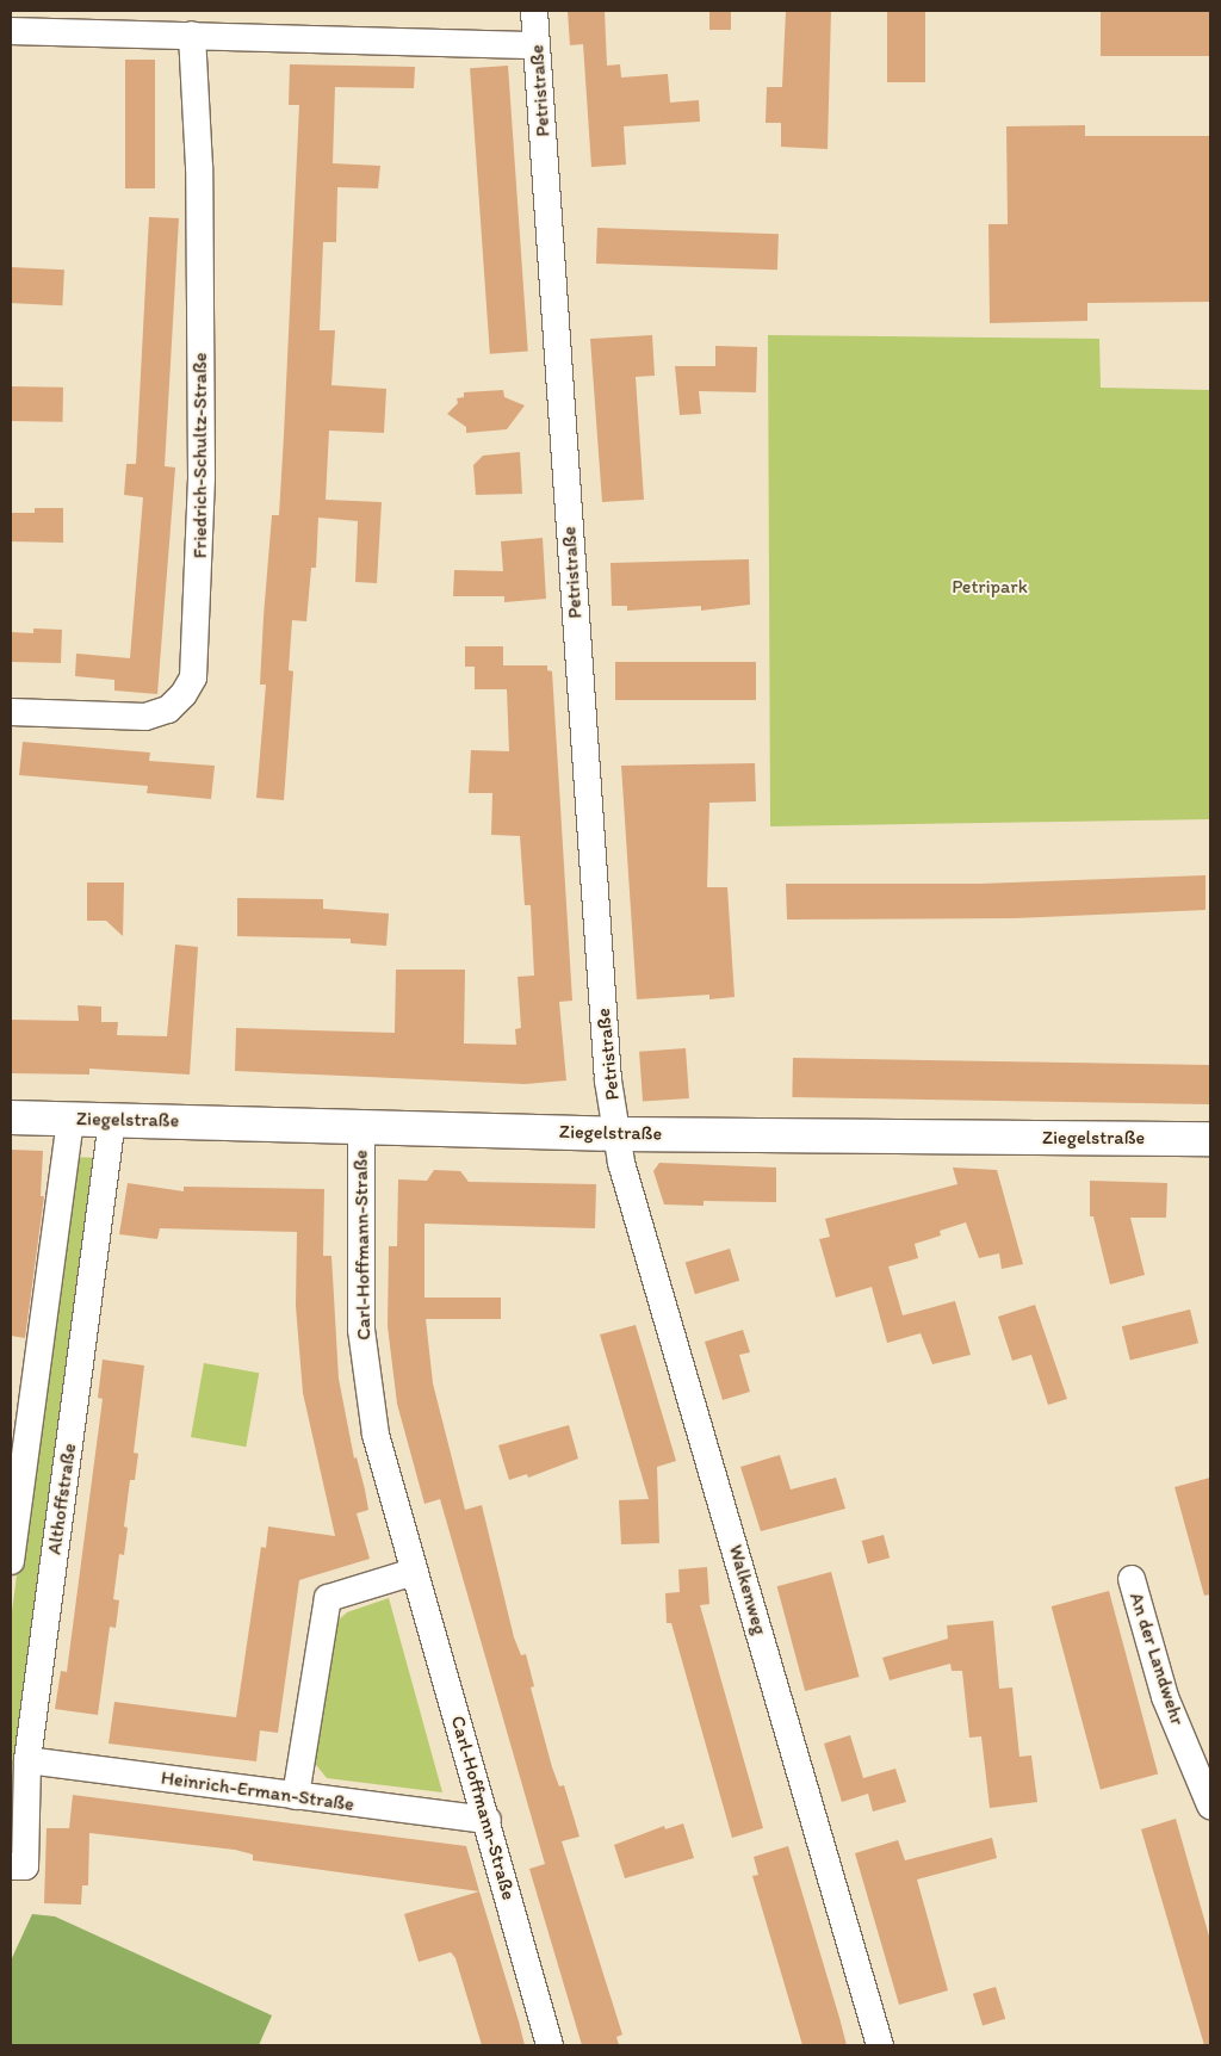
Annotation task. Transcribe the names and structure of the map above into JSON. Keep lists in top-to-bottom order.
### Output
{
  "streets": {
    "street": [
      "Petristraße",
      "Friedrich-Schultz-Straße",
      "Ziegelstraße",
      "Carl-Hoffmann-Straße",
      "Althoffstraße",
      "Walkenweg",
      "An der Landwehr",
      "Heinrich-Erman-Straße"
    ]
  },
  "crossings": [
    ["Petristraße", "Ziegelstraße"],
    ["Petristraße", "Walkenweg"],
    ["Ziegelstraße", "Carl-Hoffmann-Straße"],
    ["Ziegelstraße", "Althoffstraße"],
    ["Ziegelstraße", "Walkenweg"],
    ["Carl-Hoffmann-Straße", "Heinrich-Erman-Straße"],
    ["Althoffstraße", "Heinrich-Erman-Straße"]
  ],
  "parks": ["Petripark"]
}
